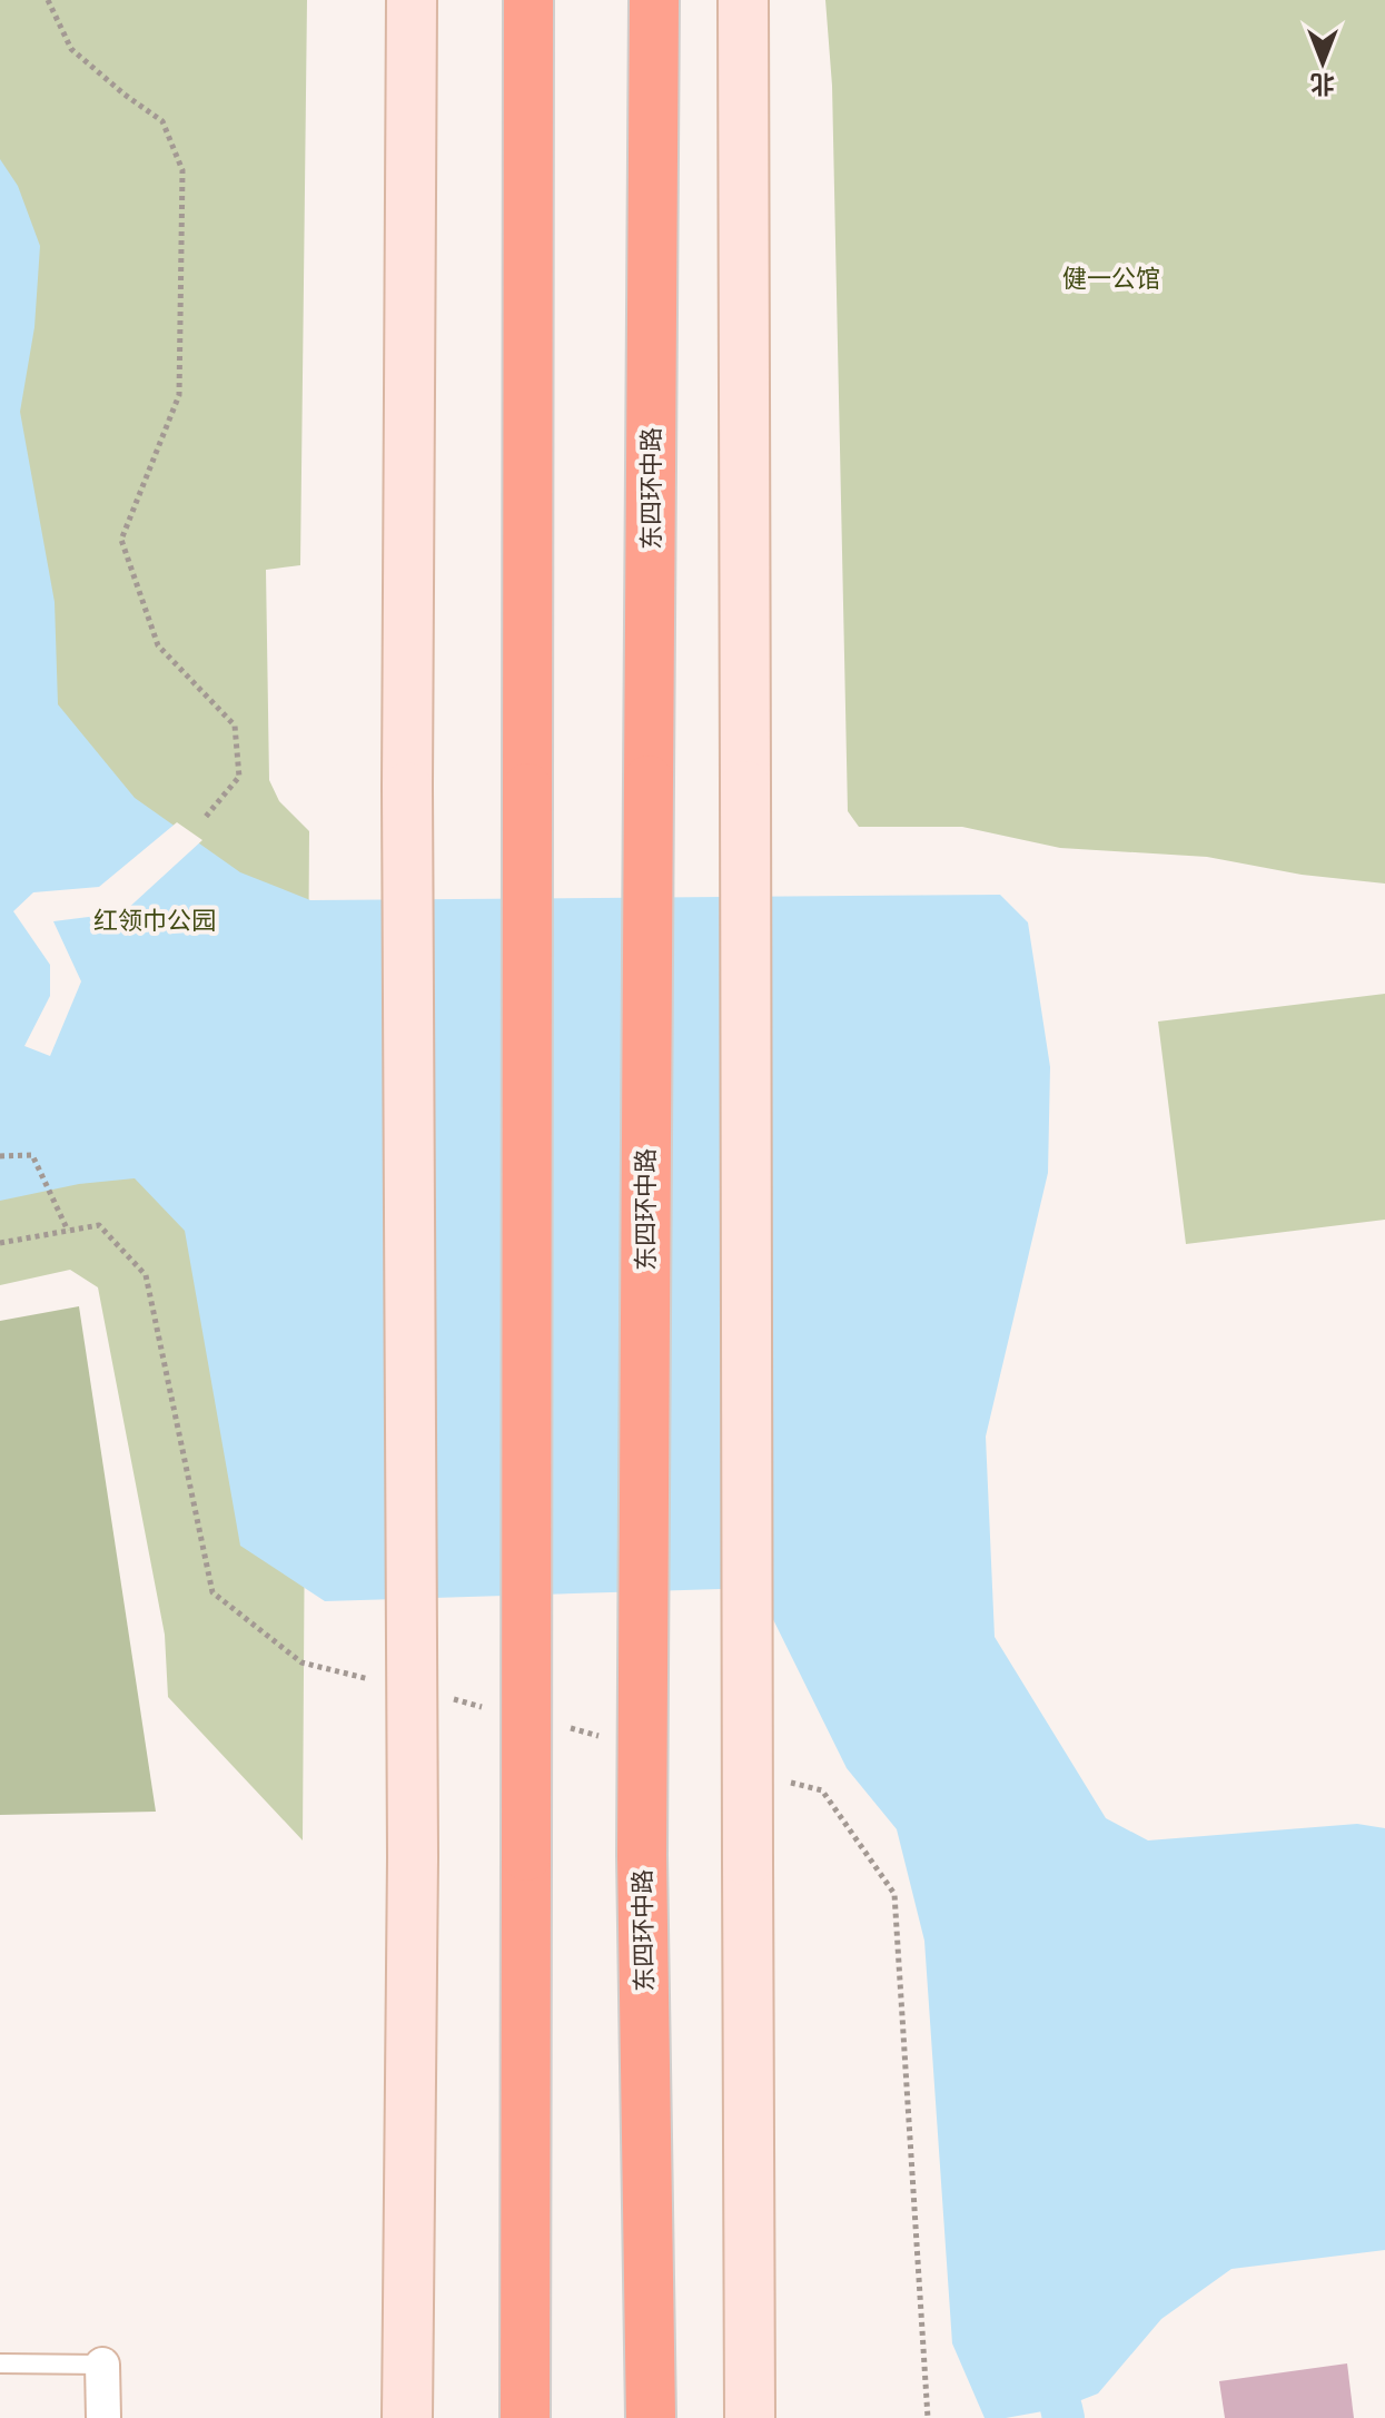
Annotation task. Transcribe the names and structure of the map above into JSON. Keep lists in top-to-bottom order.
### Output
{
  "streets": {
    "highway": ["东四环中路"]
  },
  "parks": ["健一公馆", "红领巾公园"],
  "north": "bottom"
}
